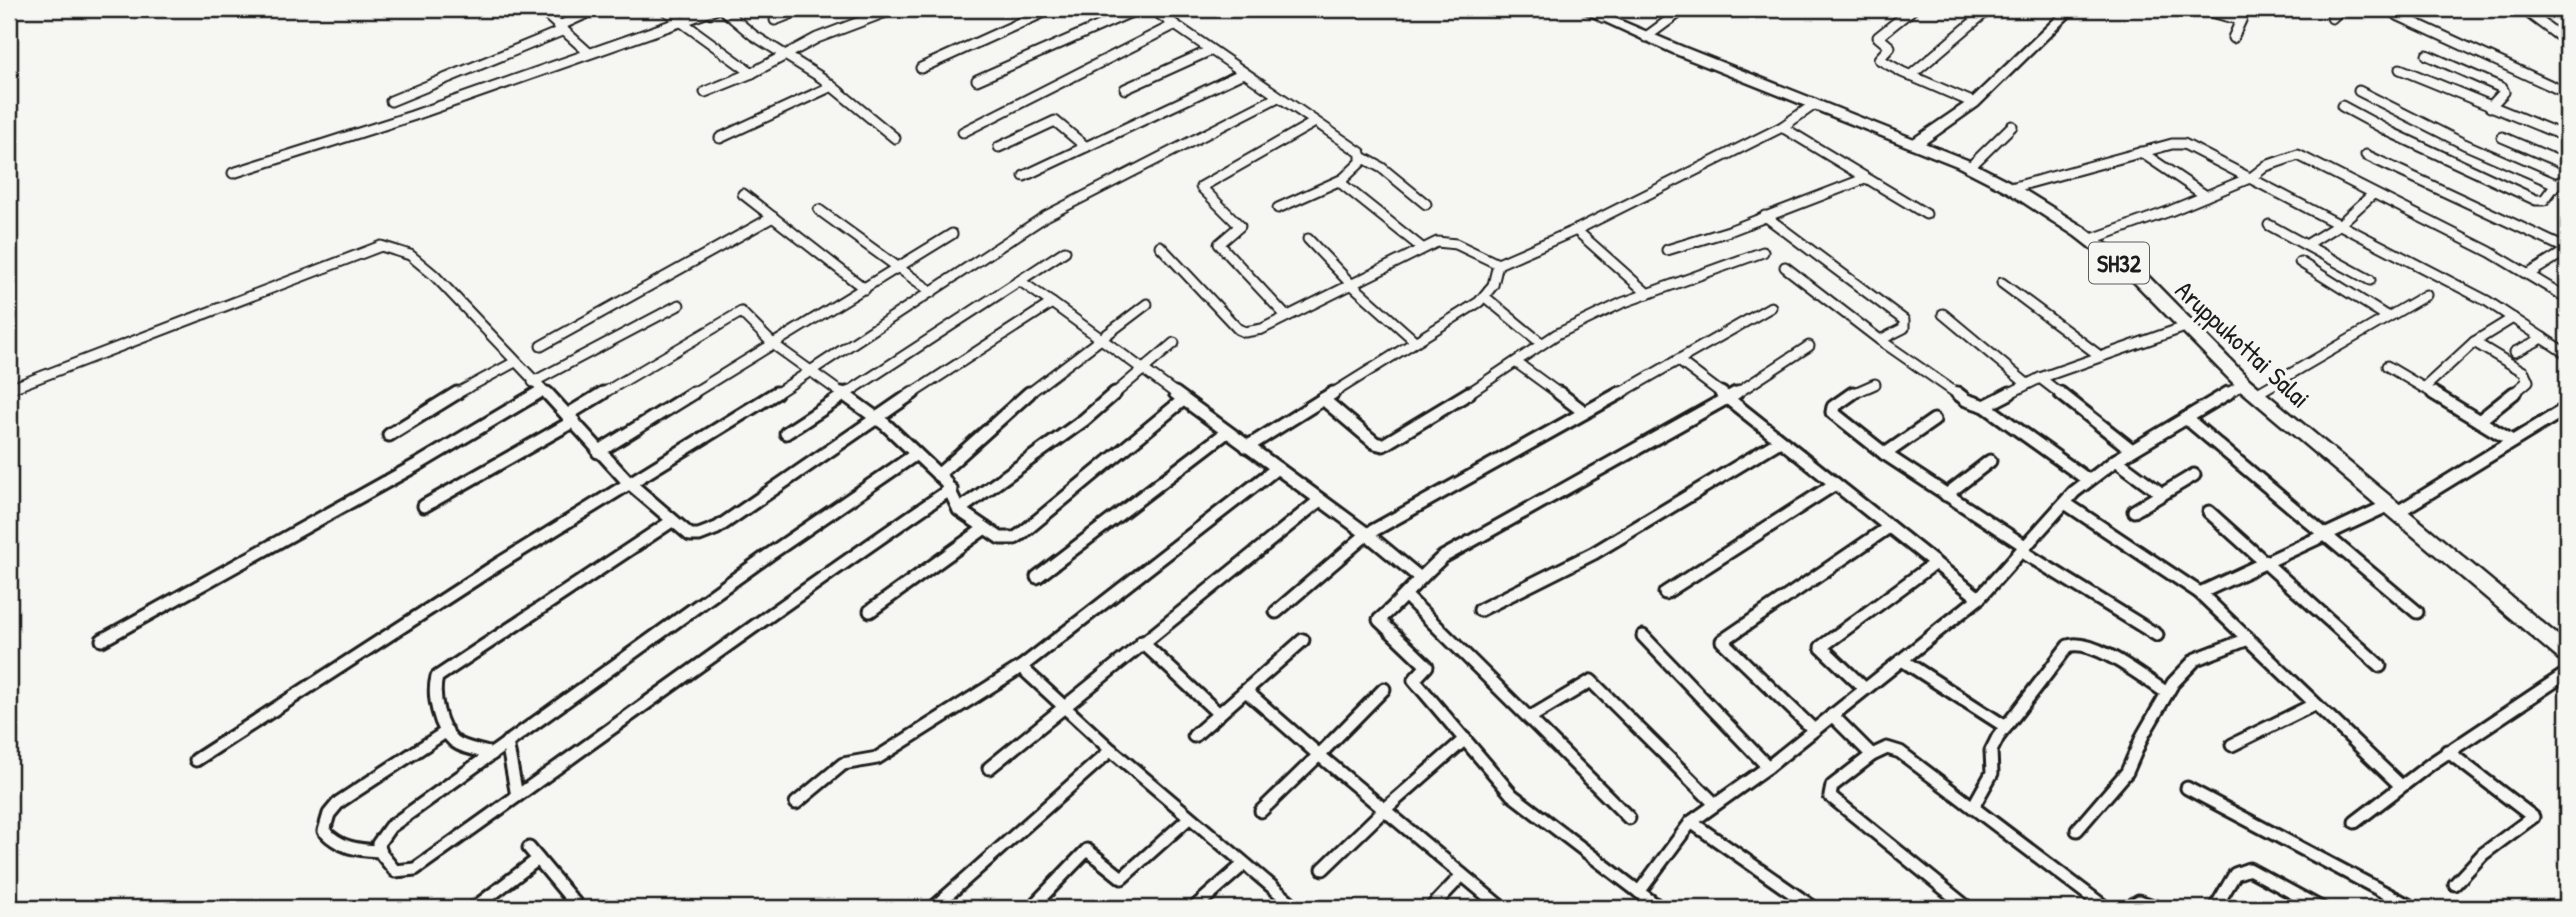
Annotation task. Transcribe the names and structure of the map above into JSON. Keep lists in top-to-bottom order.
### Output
{
  "streets": {
    "main road": ["SH32", "Aruppukottai Salai"]
  }
}
